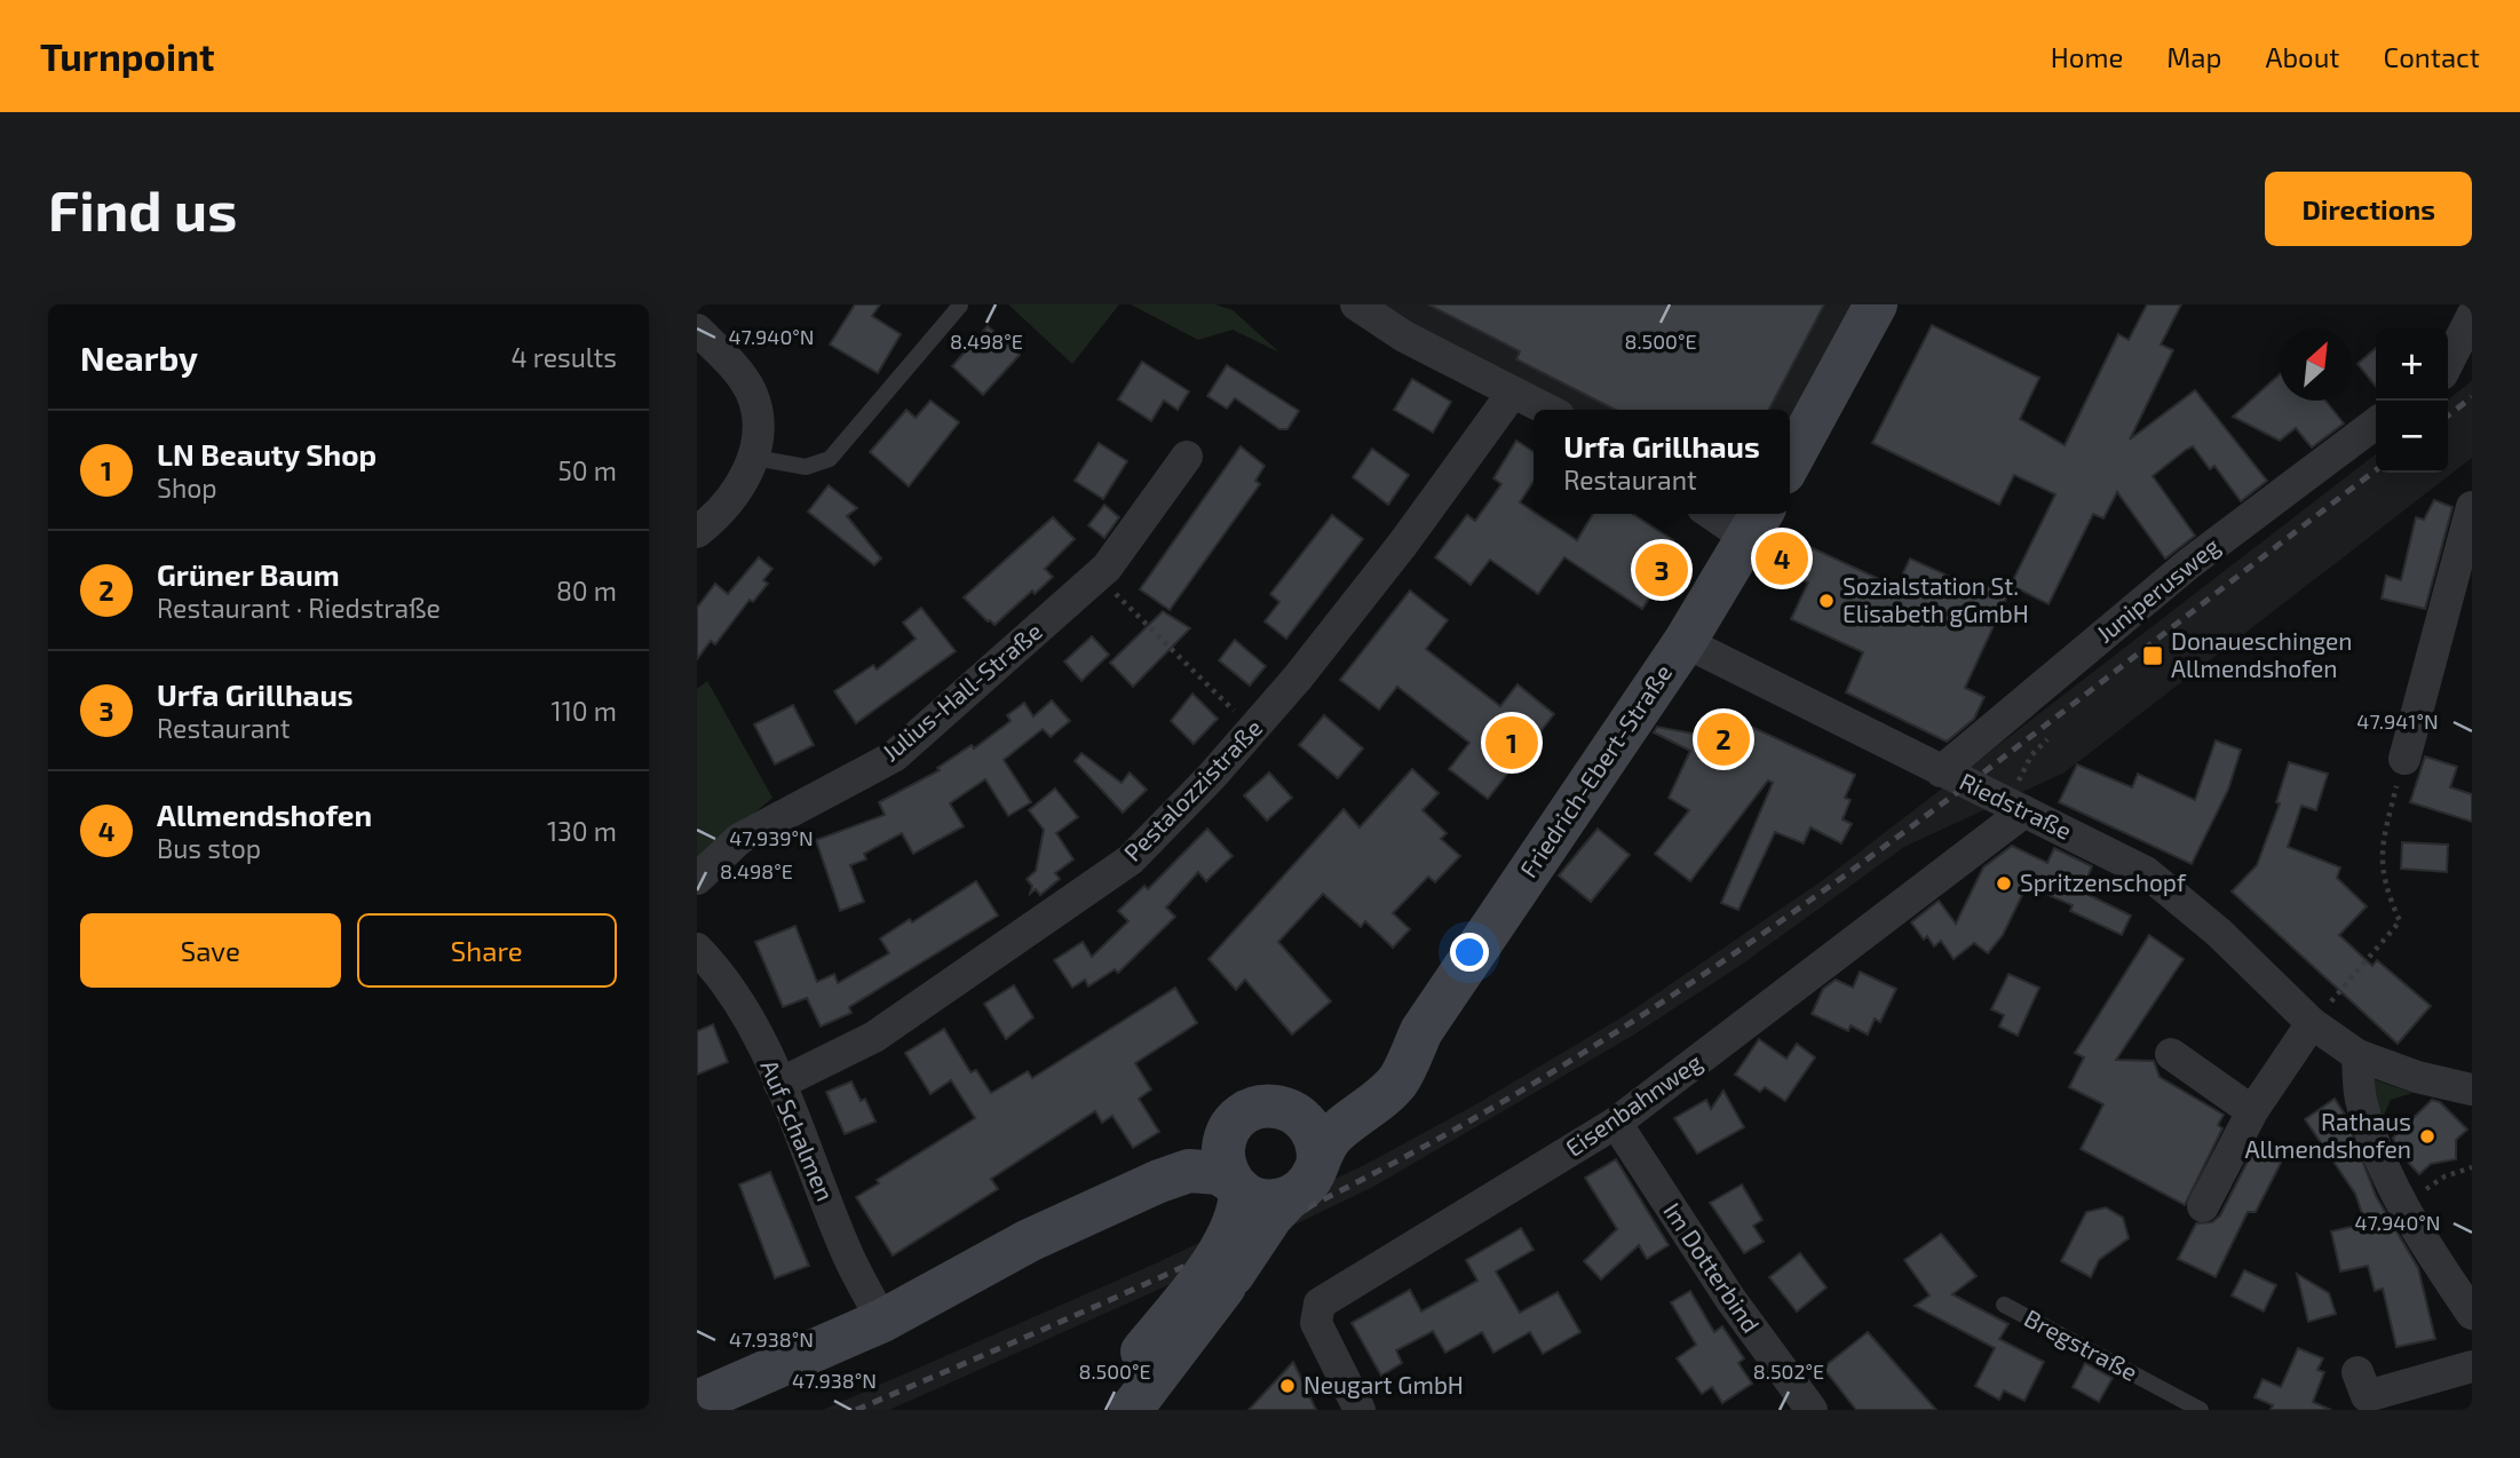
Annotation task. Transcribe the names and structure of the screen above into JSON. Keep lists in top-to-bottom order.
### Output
{
  "streets": {
    "main road": ["Friedrich-Ebert-Straße"],
    "street": [
      "Juniperusweg",
      "Julius-Hall-Straße",
      "Pestalozzistraße",
      "Riedstraße",
      "Eisenbahnweg",
      "Auf Schalmen",
      "Im Dotterbind"
    ],
    "lane": ["Bregstraße"]
  },
  "crossings": [
    ["Juniperusweg", "Riedstraße"],
    ["Friedrich-Ebert-Straße", "Riedstraße"],
    ["Friedrich-Ebert-Straße", "Auf Schalmen"],
    ["Pestalozzistraße", "Auf Schalmen"],
    ["Riedstraße", "Eisenbahnweg"],
    ["Eisenbahnweg", "Im Dotterbind"]
  ],
  "places": {
    "other": [
      "Sozialstation St. Elisabeth gGmbH",
      "Spritzenschopf",
      "Rathaus Allmendshofen",
      "Neugart GmbH"
    ],
    "transit": ["Donaueschingen Allmendshofen"]
  },
  "north": "top right",
  "page": {
    "header": "Turnpoint",
    "nav": [
      "Home",
      "Map",
      "About",
      "Contact"
    ],
    "buttons": [
      "Directions",
      ["Save", "Share"]
    ],
    "title": "Find us",
    "heading": ["Nearby", "4 results"],
    "map_buttons": ["+", "−"],
    "list": [
      {
        "mark": "1",
        "name": "LN Beauty Shop",
        "note": "Shop",
        "value": "50 m"
      },
      {
        "mark": "2",
        "name": "Grüner Baum",
        "note": "Restaurant · Riedstraße",
        "value": "80 m"
      },
      {
        "mark": "3",
        "name": "Urfa Grillhaus",
        "note": "Restaurant",
        "value": "110 m"
      },
      {
        "mark": "4",
        "name": "Allmendshofen",
        "note": "Bus stop",
        "value": "130 m"
      }
    ],
    "popup": ["Urfa Grillhaus", "Restaurant"],
    "pins": [
      "4",
      "3",
      "2",
      "1"
    ]
  },
  "coordinates": [
    "47.940°N",
    "8.498°E",
    "8.500°E",
    "47.941°N",
    "47.939°N",
    "47.938°N",
    "8.502°E"
  ]
}
